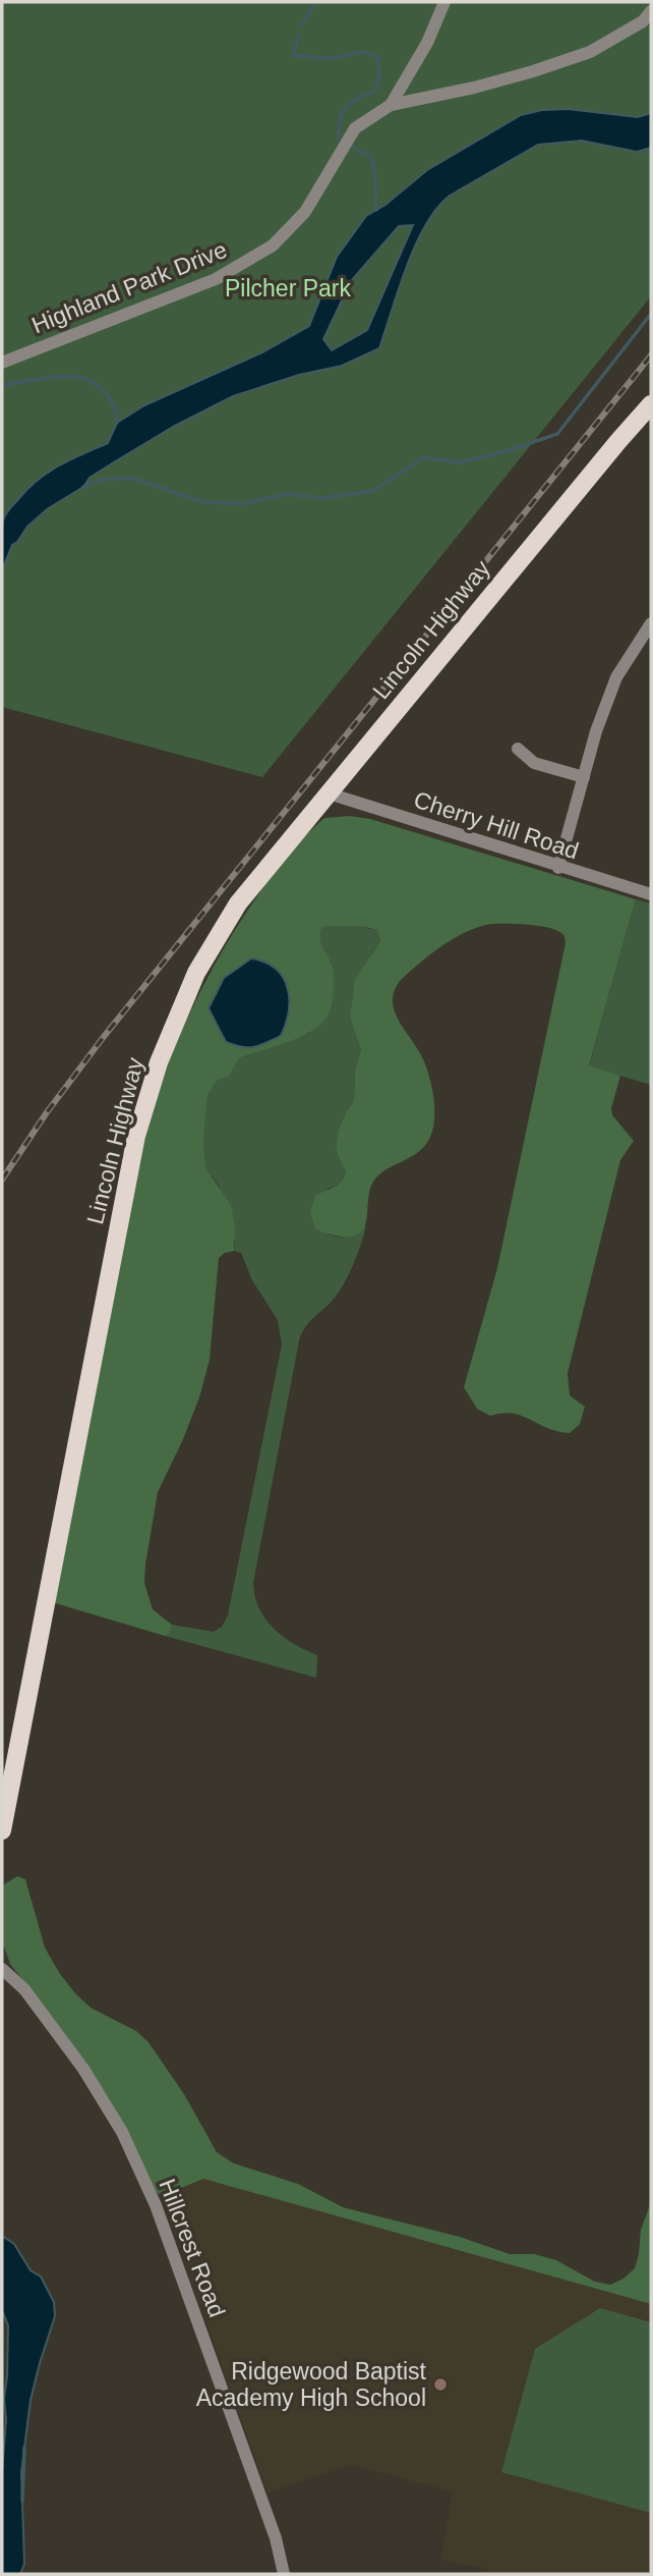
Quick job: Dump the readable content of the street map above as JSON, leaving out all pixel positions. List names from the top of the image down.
{
  "streets": {
    "main road": ["Lincoln Highway"],
    "street": ["Highland Park Drive", "Cherry Hill Road", "Hillcrest Road"]
  },
  "crossings": [
    ["Lincoln Highway", "Cherry Hill Road"]
  ],
  "parks": ["Pilcher Park"],
  "places": ["Ridgewood Baptist Academy High School"]
}
